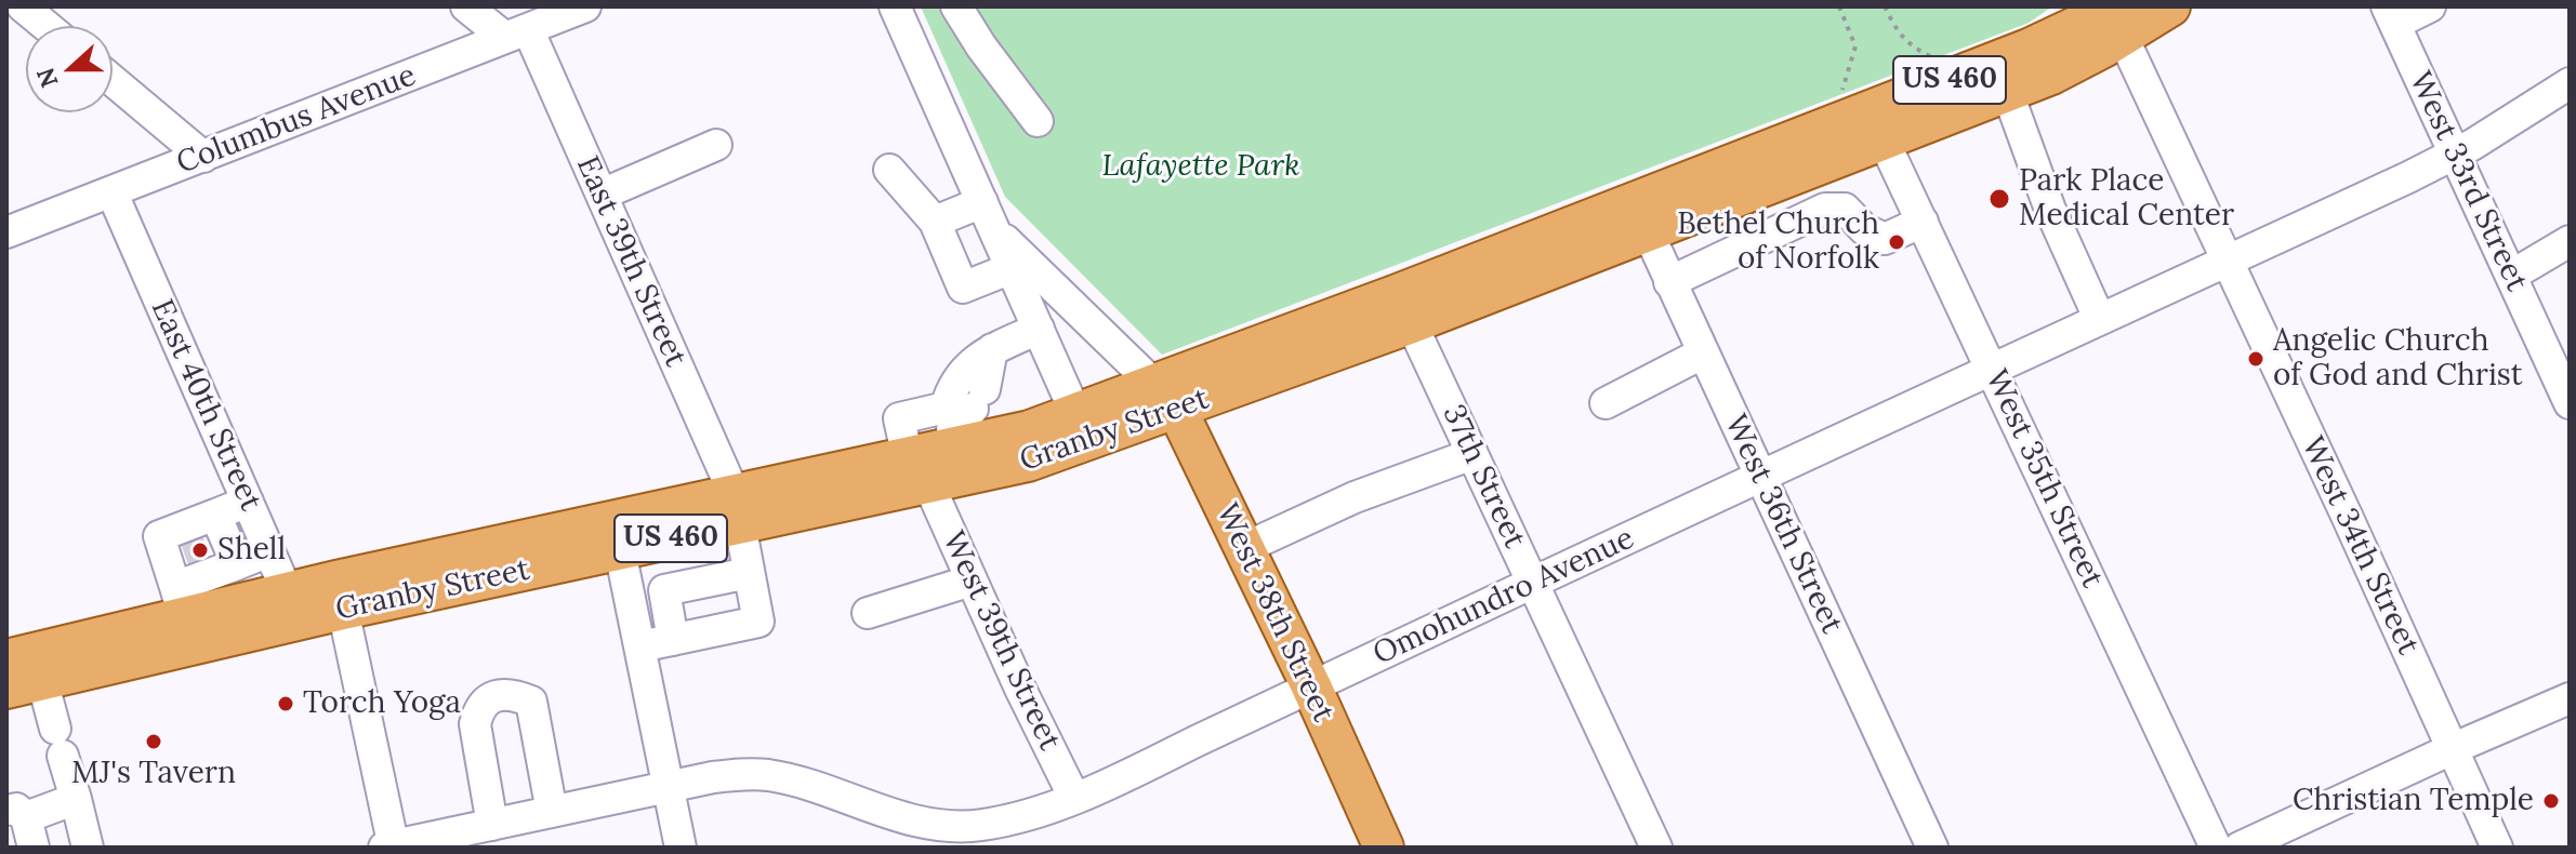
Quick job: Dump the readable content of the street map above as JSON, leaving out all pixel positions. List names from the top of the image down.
{
  "streets": {
    "main road": ["US 460", "Granby Street", "West 38th Street"],
    "street": [
      "Columbus Avenue",
      "West 33rd Street",
      "East 39th Street",
      "East 40th Street",
      "37th Street",
      "West 35th Street",
      "West 36th Street",
      "West 34th Street",
      "Omohundro Avenue",
      "West 39th Street"
    ]
  },
  "crossings": [
    ["Columbus Avenue", "East 39th Street"],
    ["Columbus Avenue", "East 40th Street"],
    ["West 33rd Street", "Omohundro Avenue"],
    ["East 39th Street", "Granby Street"],
    ["East 40th Street", "Granby Street"],
    ["Granby Street", "37th Street"],
    ["Granby Street", "West 35th Street"],
    ["Granby Street", "West 36th Street"],
    ["Granby Street", "West 34th Street"],
    ["Granby Street", "West 38th Street"],
    ["Granby Street", "West 39th Street"],
    ["37th Street", "Omohundro Avenue"],
    ["West 35th Street", "Omohundro Avenue"],
    ["West 36th Street", "Omohundro Avenue"],
    ["West 34th Street", "Omohundro Avenue"],
    ["Omohundro Avenue", "West 38th Street"],
    ["Omohundro Avenue", "West 39th Street"]
  ],
  "parks": ["Lafayette Park"],
  "places": [
    "Park Place Medical Center",
    "Bethel Church of Norfolk",
    "Angelic Church of God and Christ",
    "Shell",
    "Torch Yoga",
    "MJ's Tavern",
    "Christian Temple"
  ],
  "north": "left"
}
